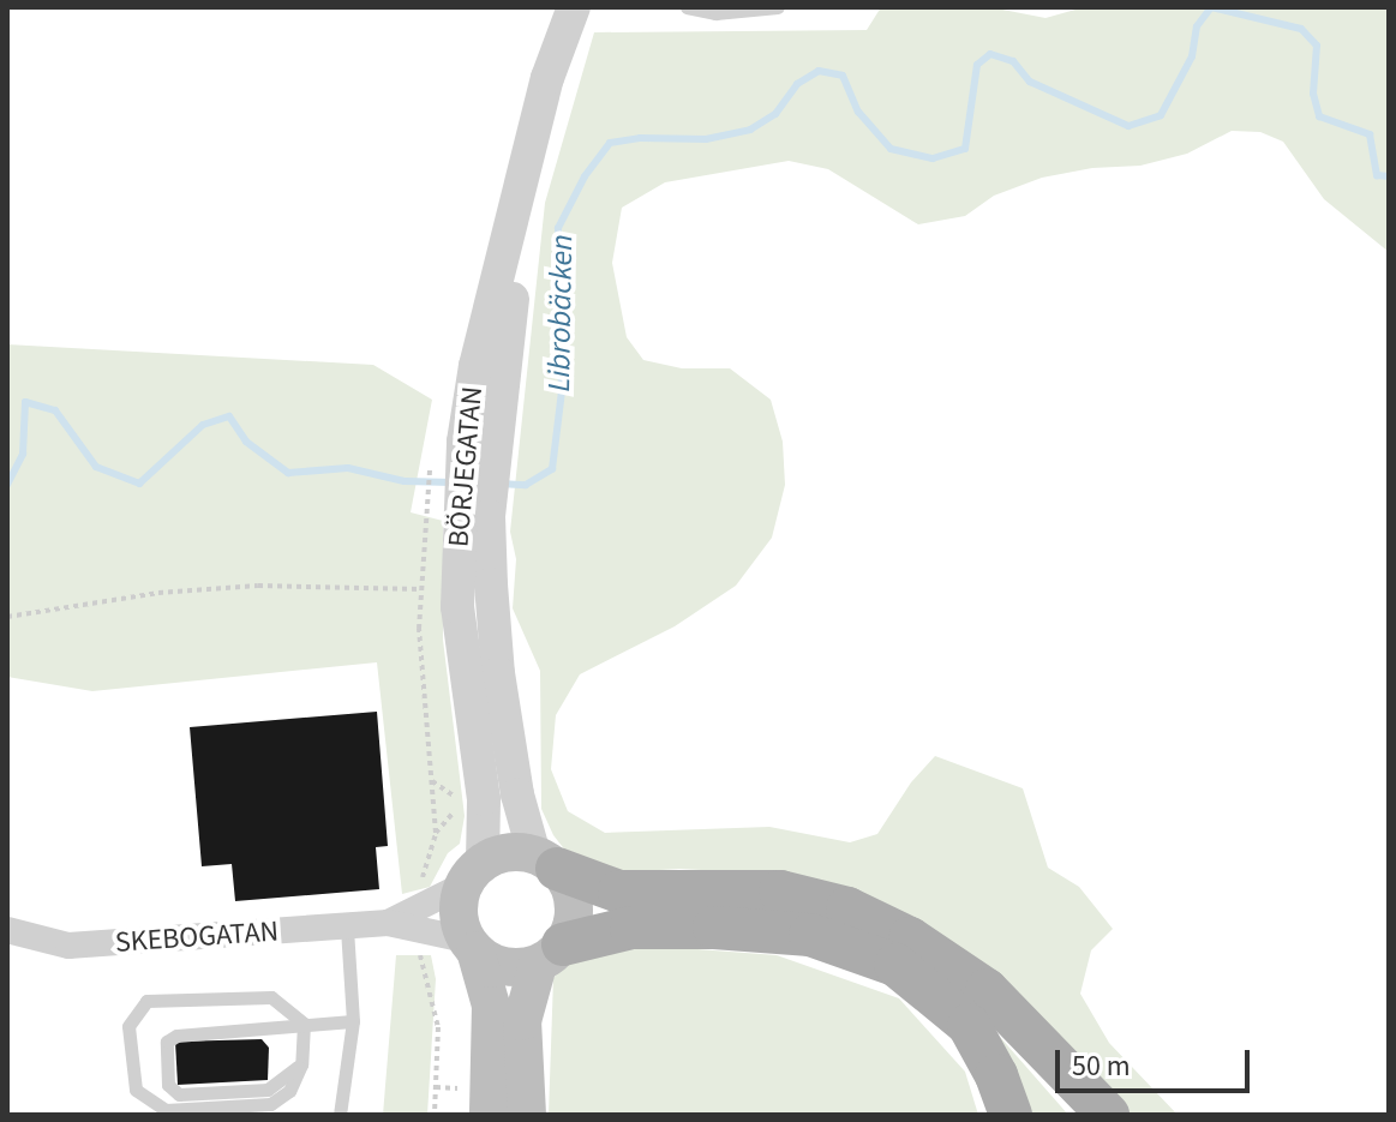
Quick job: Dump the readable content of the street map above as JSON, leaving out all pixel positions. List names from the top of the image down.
{
  "streets": {
    "street": ["BÖRJEGATAN", "SKEBOGATAN"]
  },
  "crossings": [
    ["BÖRJEGATAN", "SKEBOGATAN"]
  ],
  "water": ["Librobäcken"],
  "scale_bar": "50 m"
}
